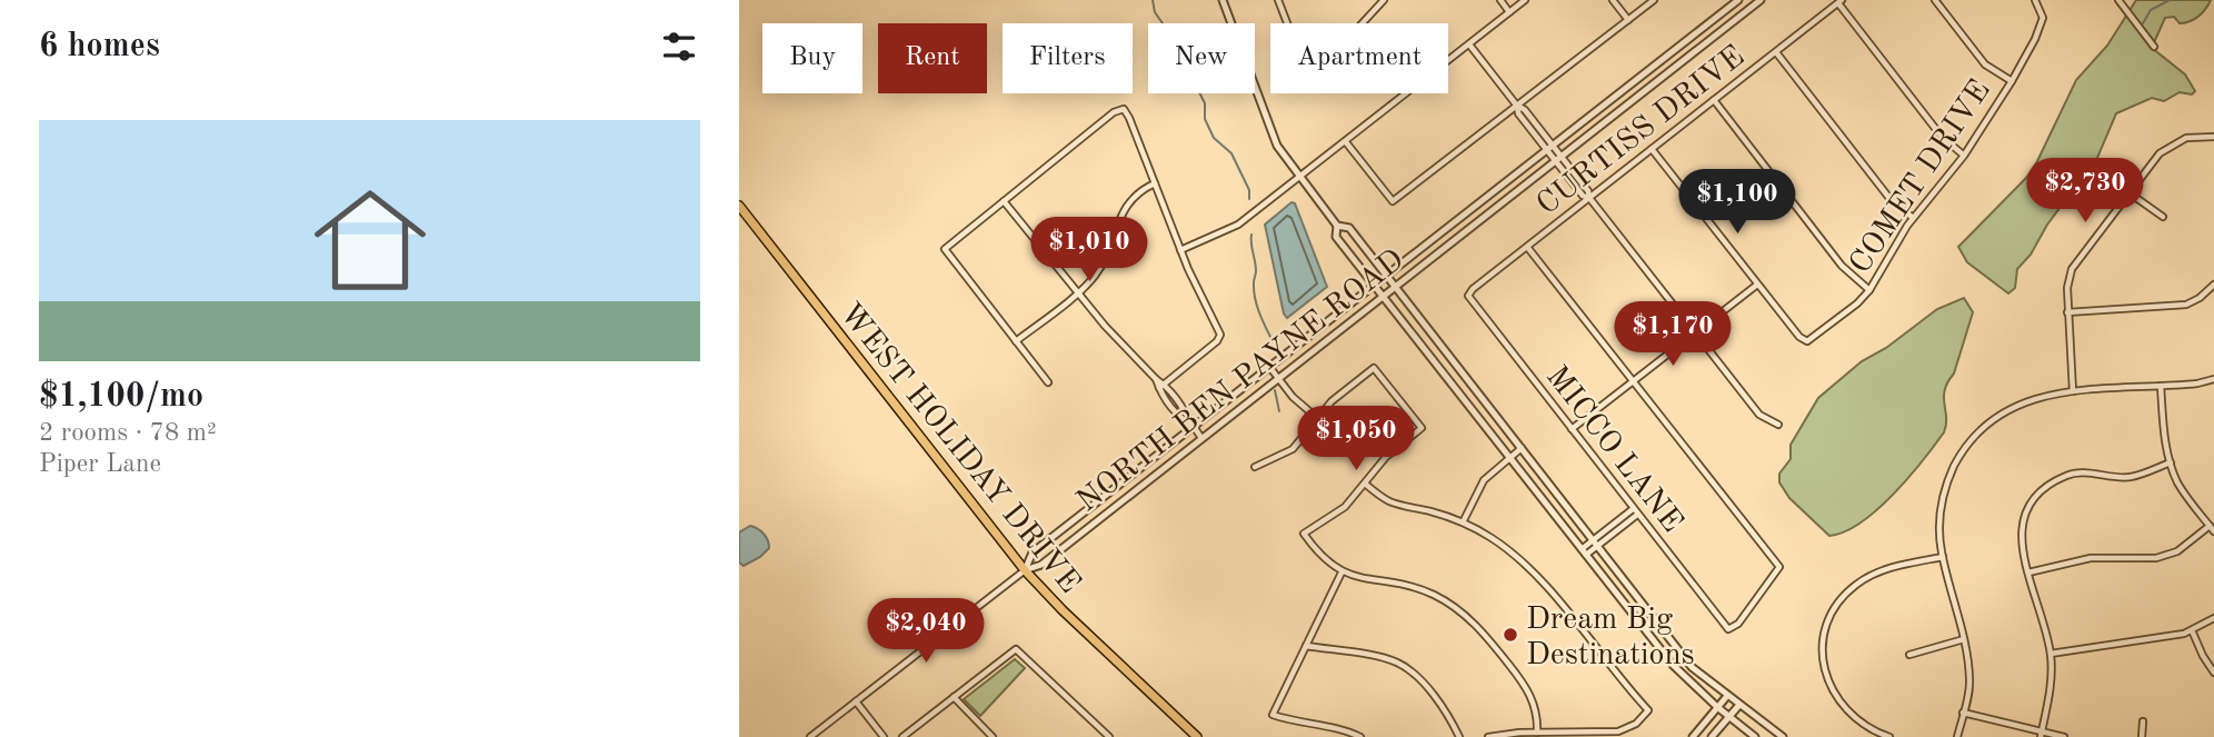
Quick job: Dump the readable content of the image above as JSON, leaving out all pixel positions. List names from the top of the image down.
{
  "streets": {
    "main road": ["WEST HOLIDAY DRIVE"],
    "street": [
      "CURTISS DRIVE",
      "COMET DRIVE",
      "NORTH BEN PAYNE ROAD",
      "MICCO LANE"
    ]
  },
  "crossings": [
    ["CURTISS DRIVE", "MICCO LANE"],
    ["NORTH BEN PAYNE ROAD", "WEST HOLIDAY DRIVE"]
  ],
  "places": ["Dream Big Destinations"],
  "page": {
    "heading": "6 homes",
    "chip": [
      "Buy",
      "Rent",
      "Filters",
      "New",
      "Apartment"
    ],
    "list": [
      {
        "name": "$1,100/mo",
        "note": "2 rooms · 78 m² · Piper Lane"
      }
    ],
    "price": [
      "$2,730",
      "$1,100",
      "$1,010",
      "$1,170",
      "$1,050",
      "$2,040"
    ]
  }
}
